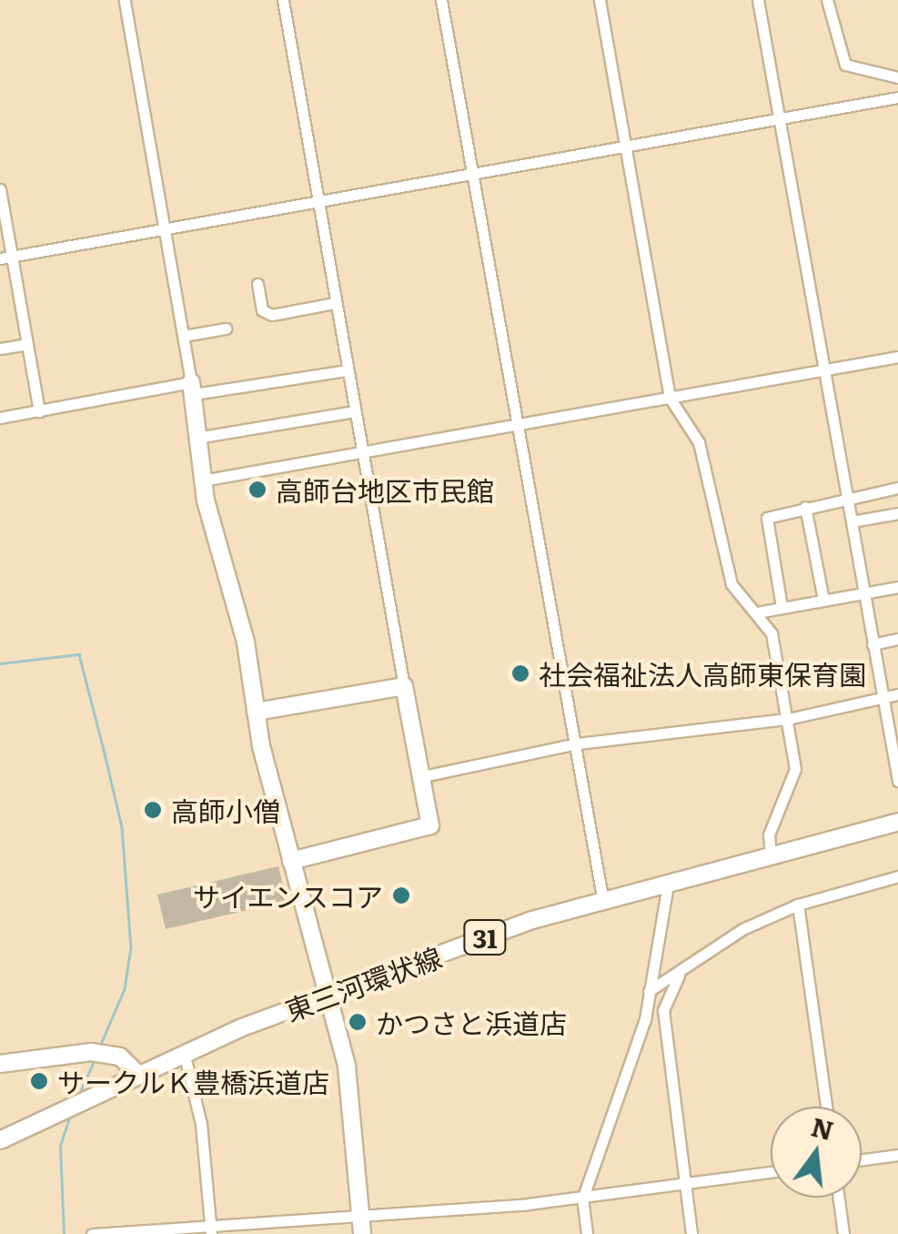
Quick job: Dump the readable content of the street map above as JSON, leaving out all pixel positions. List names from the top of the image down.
{
  "streets": {
    "street": ["31", "東三河環状線"]
  },
  "places": [
    "高師台地区市民館",
    "社会福祉法人高師東保育園",
    "高師小僧",
    "サイエンスコア",
    "かつさと浜道店",
    "サークルＫ豊橋浜道店"
  ],
  "north": "top"
}
